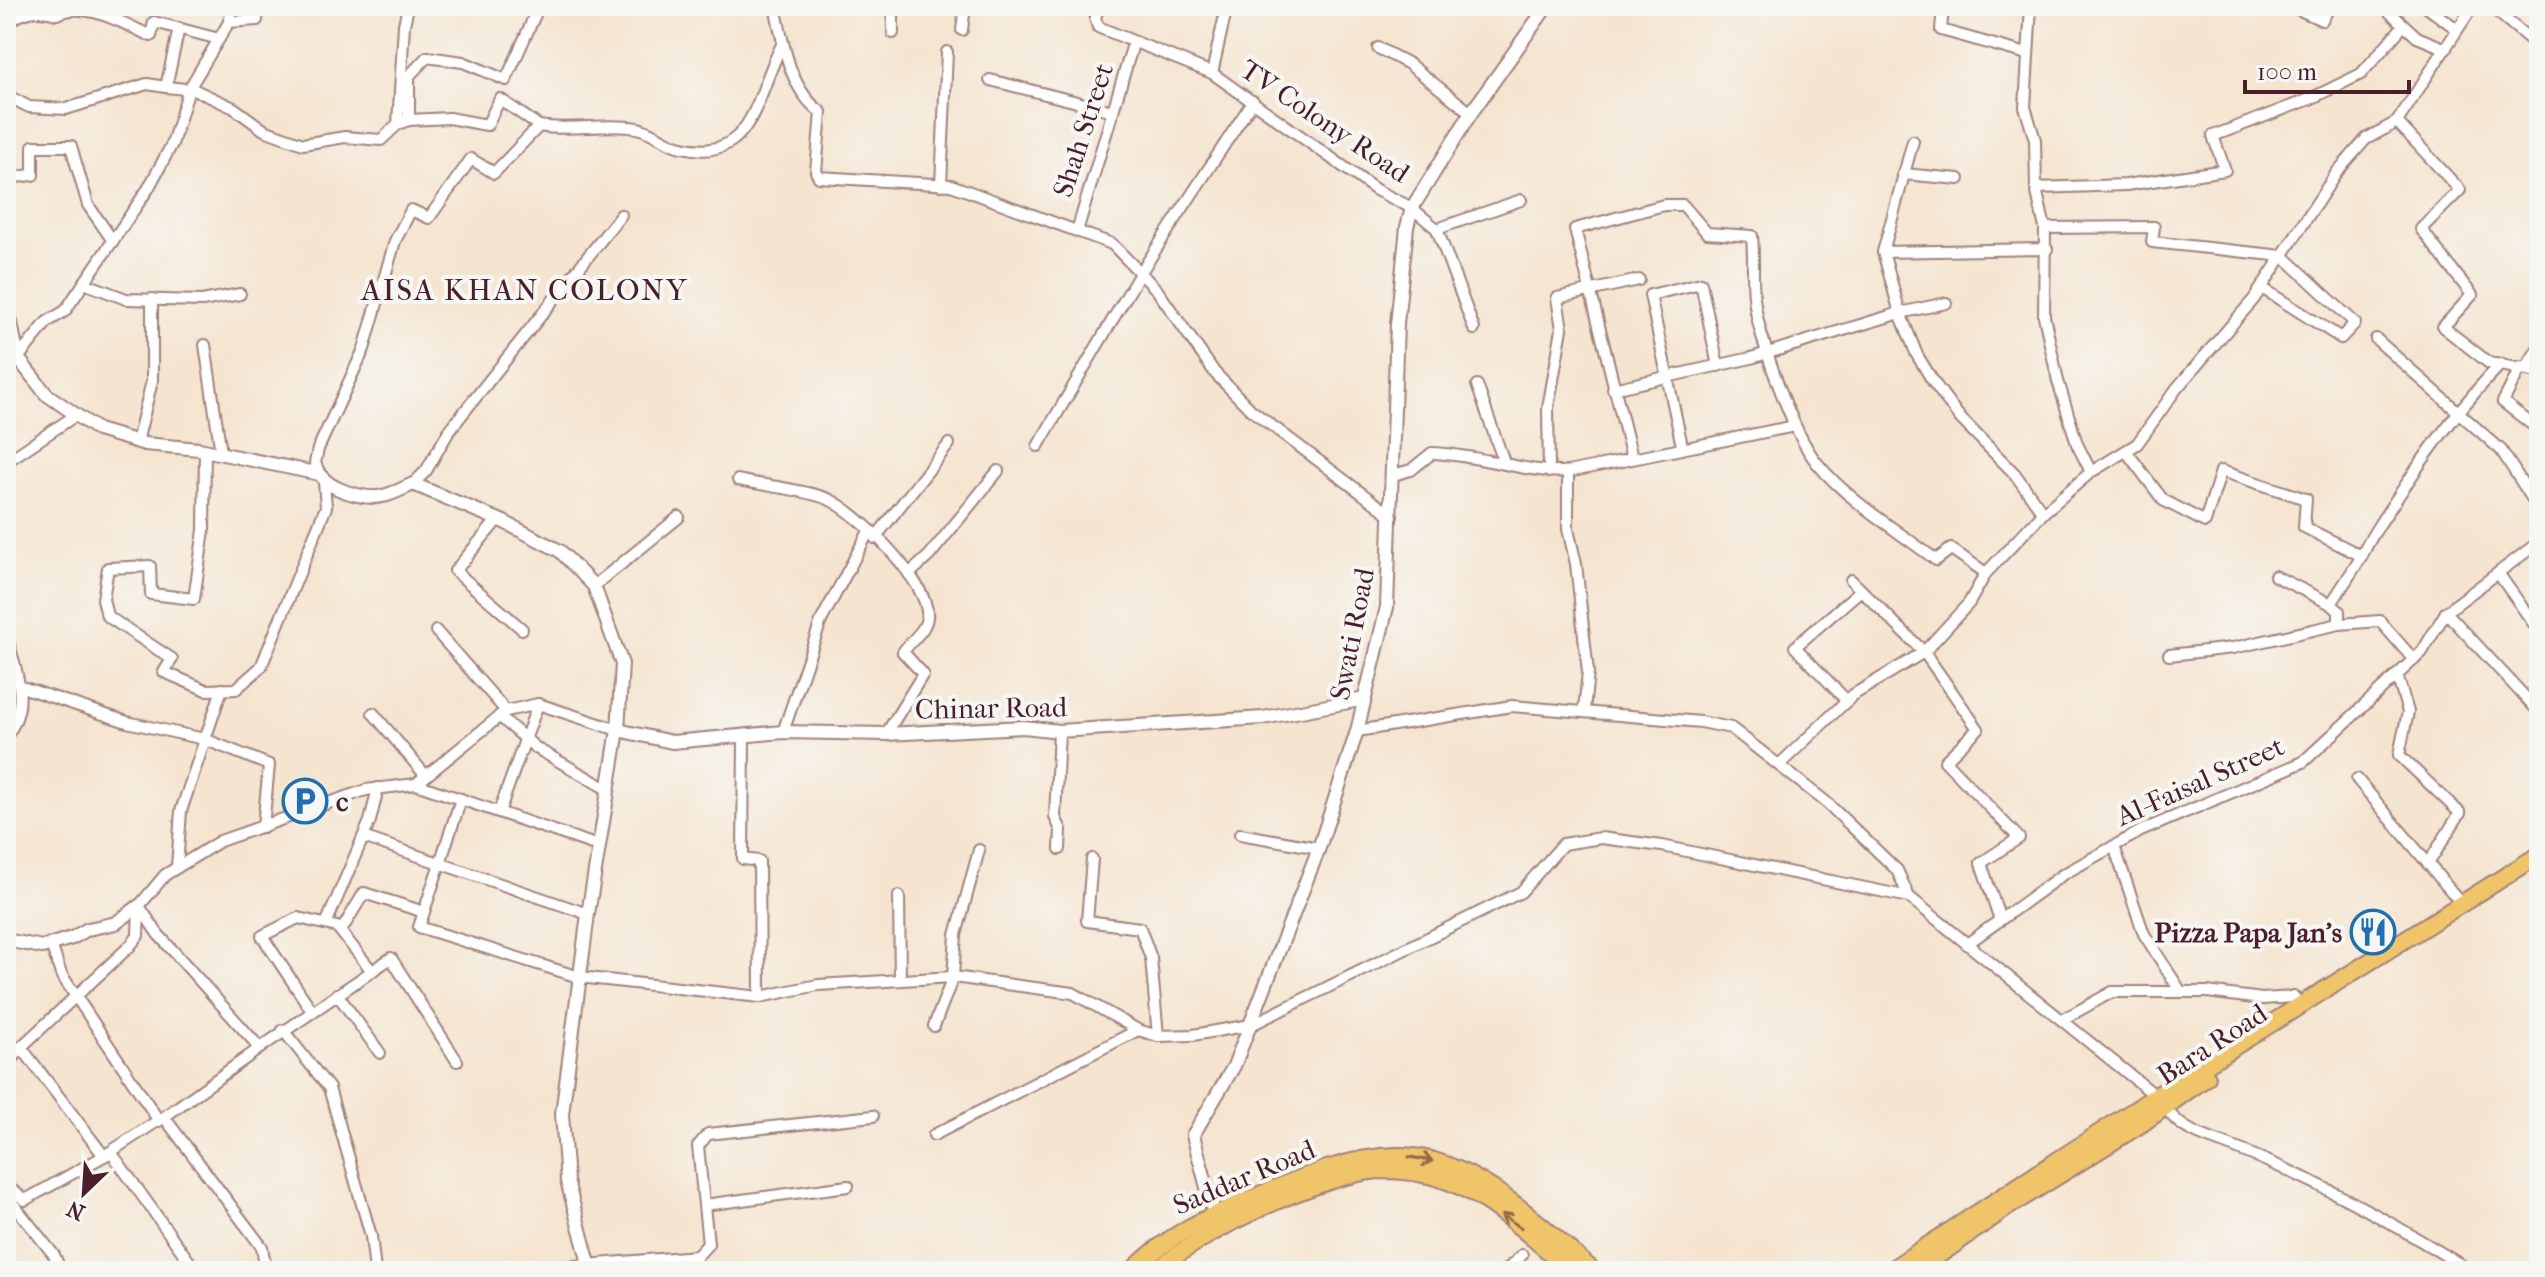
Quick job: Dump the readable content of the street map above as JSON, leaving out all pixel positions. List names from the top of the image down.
{
  "streets": {
    "main road": ["Bara Road", "Saddar Road"],
    "street": [
      "TV Colony Road",
      "Shah Street",
      "Swati Road",
      "Chinar Road",
      "Al-Faisal Street"
    ]
  },
  "crossings": [
    ["TV Colony Road", "Shah Street"],
    ["TV Colony Road", "Swati Road"],
    ["Swati Road", "Chinar Road"],
    ["Swati Road", "Saddar Road"]
  ],
  "districts": ["AISA KHAN COLONY"],
  "places": {
    "parking": ["c"],
    "restaurant": ["Pizza Papa Jan's"]
  },
  "scale_bar": "100 m",
  "north": "bottom left"
}
